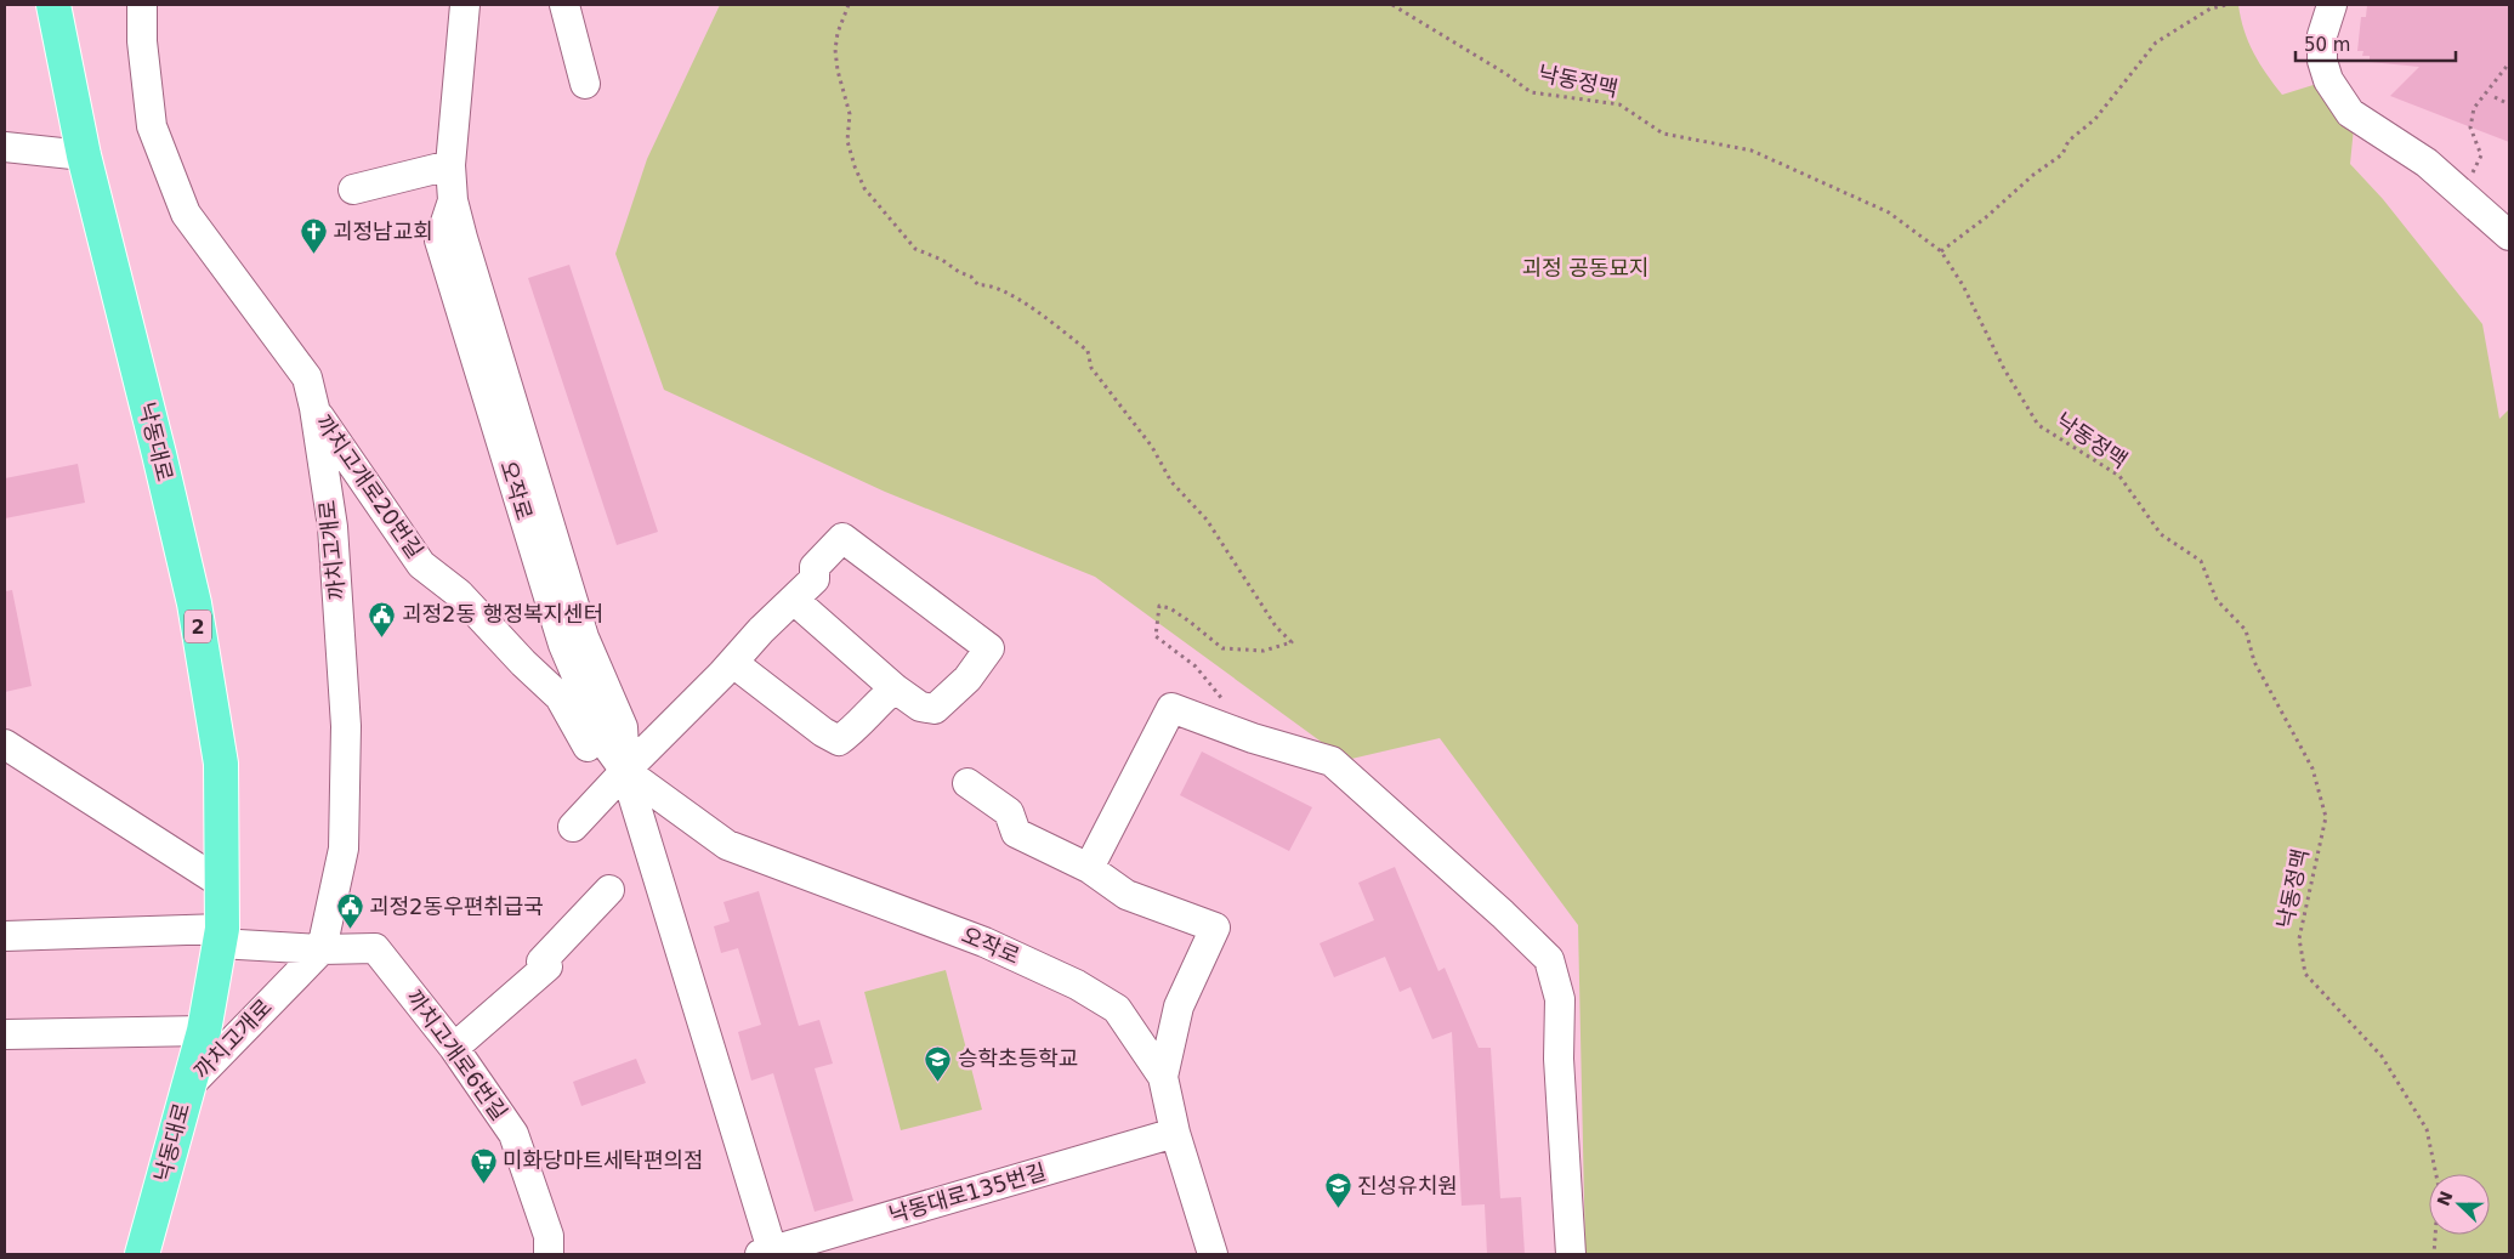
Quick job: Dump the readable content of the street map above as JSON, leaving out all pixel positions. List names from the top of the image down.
{
  "streets": {
    "main road": ["낙동대로", "2"],
    "street": [
      "까치고개로20번길",
      "오작로",
      "까치고개로",
      "까치고개로6번길",
      "낙동대로135번길"
    ],
    "path": ["낙동정맥"]
  },
  "crossings": [
    ["낙동대로", "까치고개로"],
    ["까치고개로20번길", "오작로"],
    ["까치고개로20번길", "까치고개로"],
    ["오작로", "낙동대로135번길"],
    ["까치고개로", "까치고개로6번길"]
  ],
  "parks": ["괴정 공동묘지"],
  "places": {
    "church": ["괴정남교회"],
    "public building": ["괴정2동 행정복지센터", "괴정2동우편취급국"],
    "school or university": ["승학초등학교", "진성유치원"],
    "supermarket": ["미화당마트세탁편의점"]
  },
  "scale_bar": "50 m",
  "north": "left"
}
